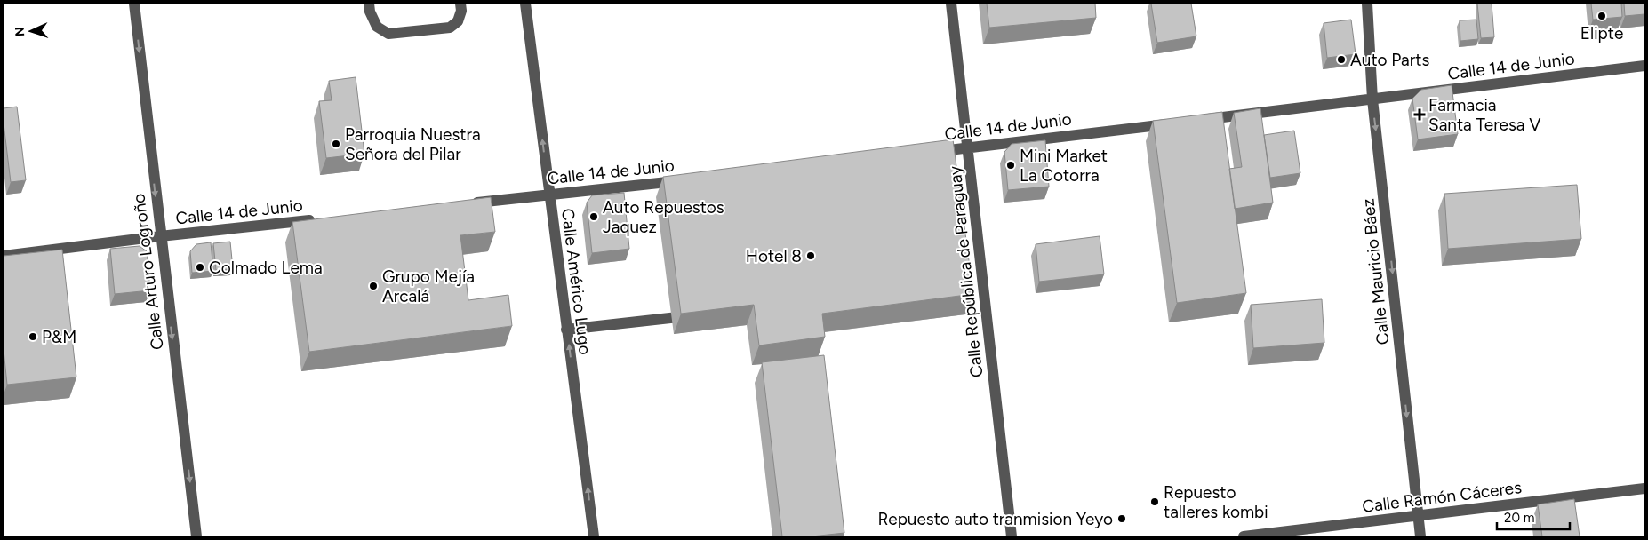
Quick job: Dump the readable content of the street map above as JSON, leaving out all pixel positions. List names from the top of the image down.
{
  "streets": {
    "street": [
      "Calle 14 de Junio",
      "Calle Arturo Logroño",
      "Calle República de Paraguay",
      "Calle Mauricio Báez",
      "Calle Américo Lugo",
      "Calle Ramón Cáceres"
    ]
  },
  "crossings": [
    ["Calle 14 de Junio", "Calle Arturo Logroño"],
    ["Calle 14 de Junio", "Calle República de Paraguay"],
    ["Calle 14 de Junio", "Calle Mauricio Báez"],
    ["Calle 14 de Junio", "Calle Américo Lugo"],
    ["Calle Mauricio Báez", "Calle Ramón Cáceres"]
  ],
  "one_way": ["Calle Arturo Logroño", "Calle Mauricio Báez", "Calle Américo Lugo"],
  "places": {
    "other": [
      "Elipte",
      "Auto Parts",
      "Parroquia Nuestra Señora del Pilar",
      "Mini Market La Cotorra",
      "Auto Repuestos Jaquez",
      "Hotel 8",
      "Colmado Lema",
      "Grupo Mejía Arcalá",
      "P&M",
      "Repuesto talleres kombi",
      "Repuesto auto tranmision Yeyo"
    ],
    "health": ["Farmacia Santa Teresa V"]
  },
  "scale_bar": "20 m",
  "north": "left"
}
